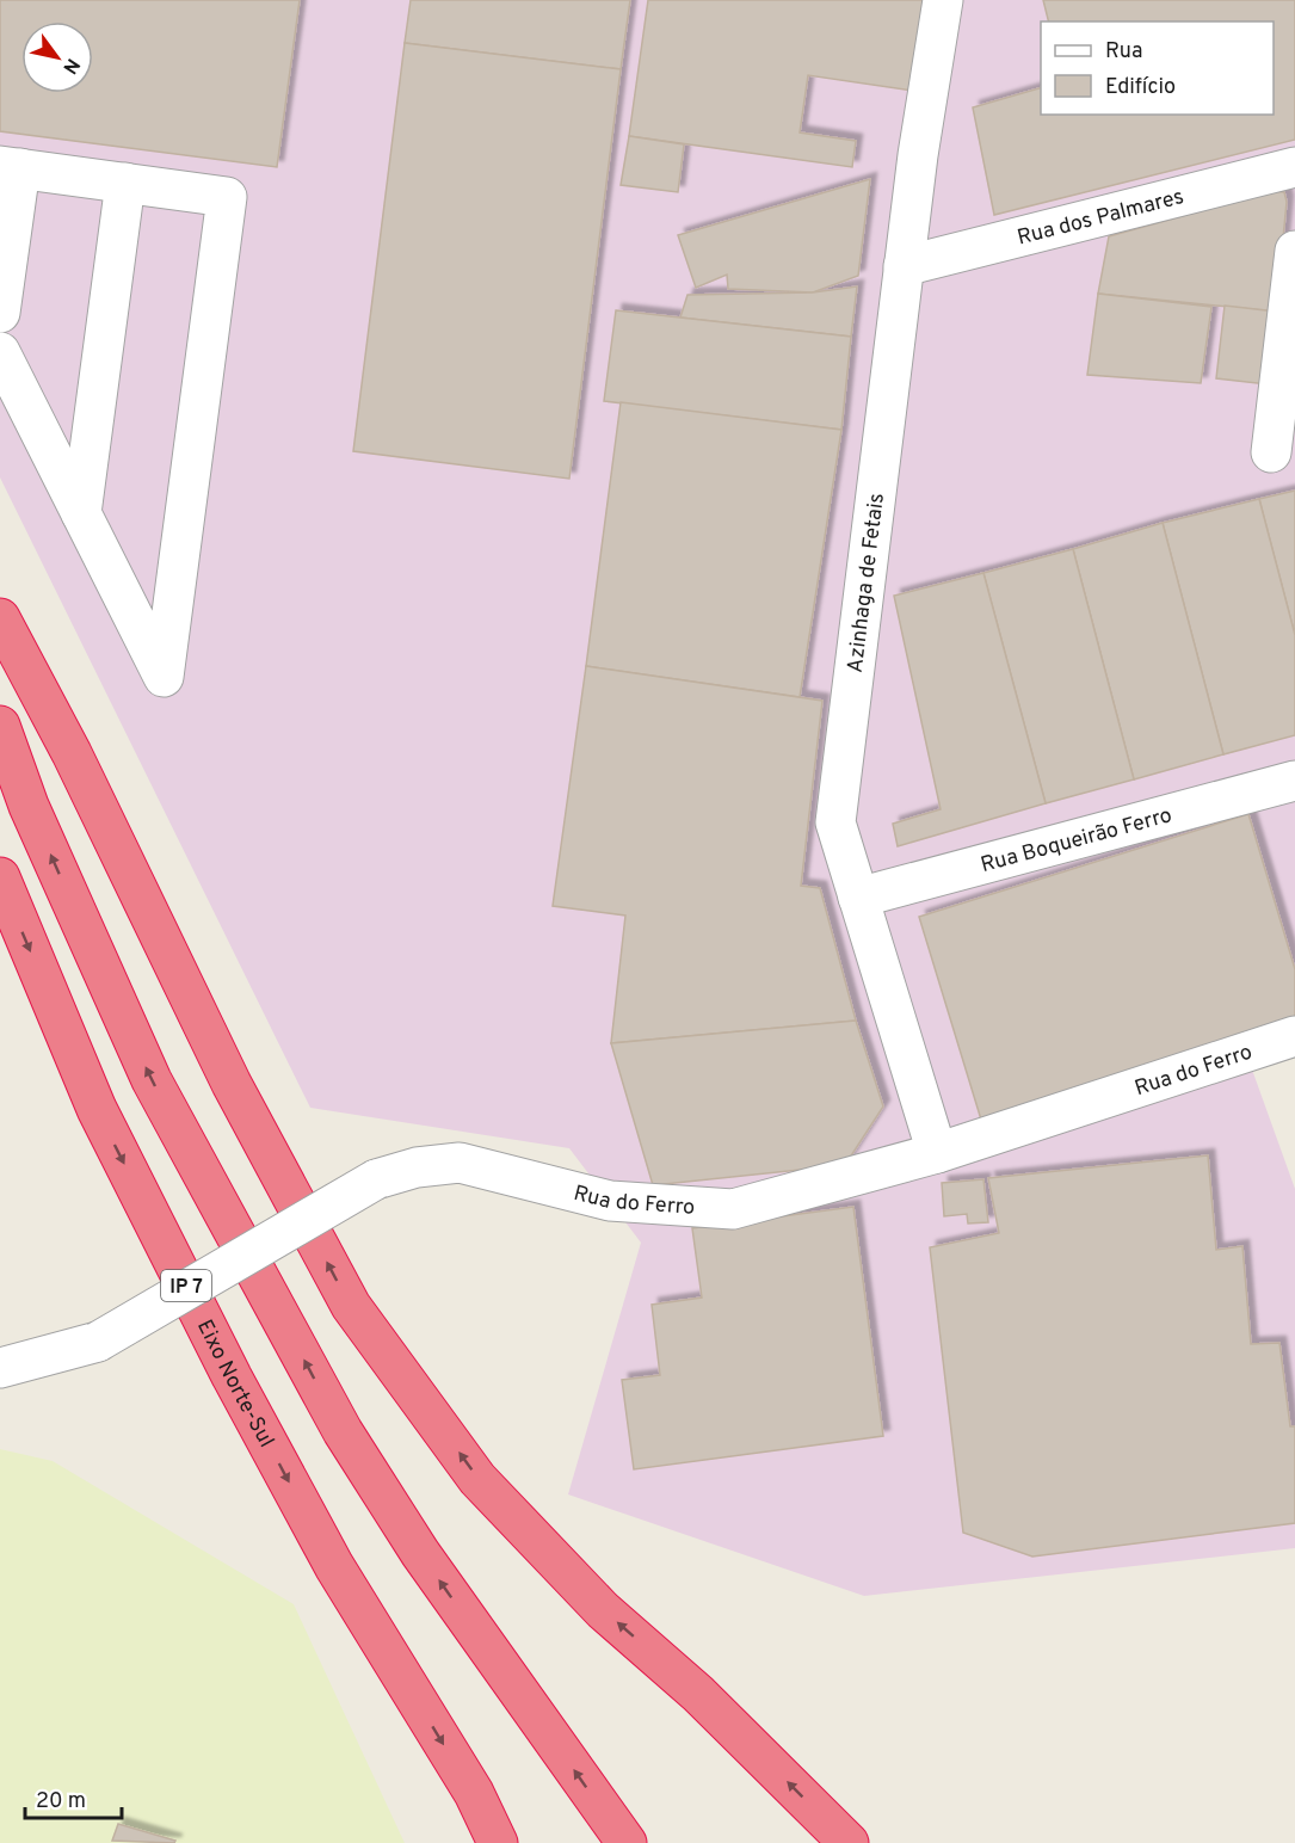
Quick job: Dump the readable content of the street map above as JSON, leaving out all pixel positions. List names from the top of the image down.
{
  "streets": {
    "highway": ["IP 7", "Eixo Norte-Sul"],
    "street": [
      "Rua dos Palmares",
      "Azinhaga de Fetais",
      "Rua Boqueirão Ferro",
      "Rua do Ferro"
    ]
  },
  "crossings": [
    ["Rua dos Palmares", "Azinhaga de Fetais"],
    ["Azinhaga de Fetais", "Rua Boqueirão Ferro"],
    ["Azinhaga de Fetais", "Rua do Ferro"]
  ],
  "legend": ["Rua", "Edifício"],
  "scale_bar": "20 m",
  "north": "bottom right"
}
